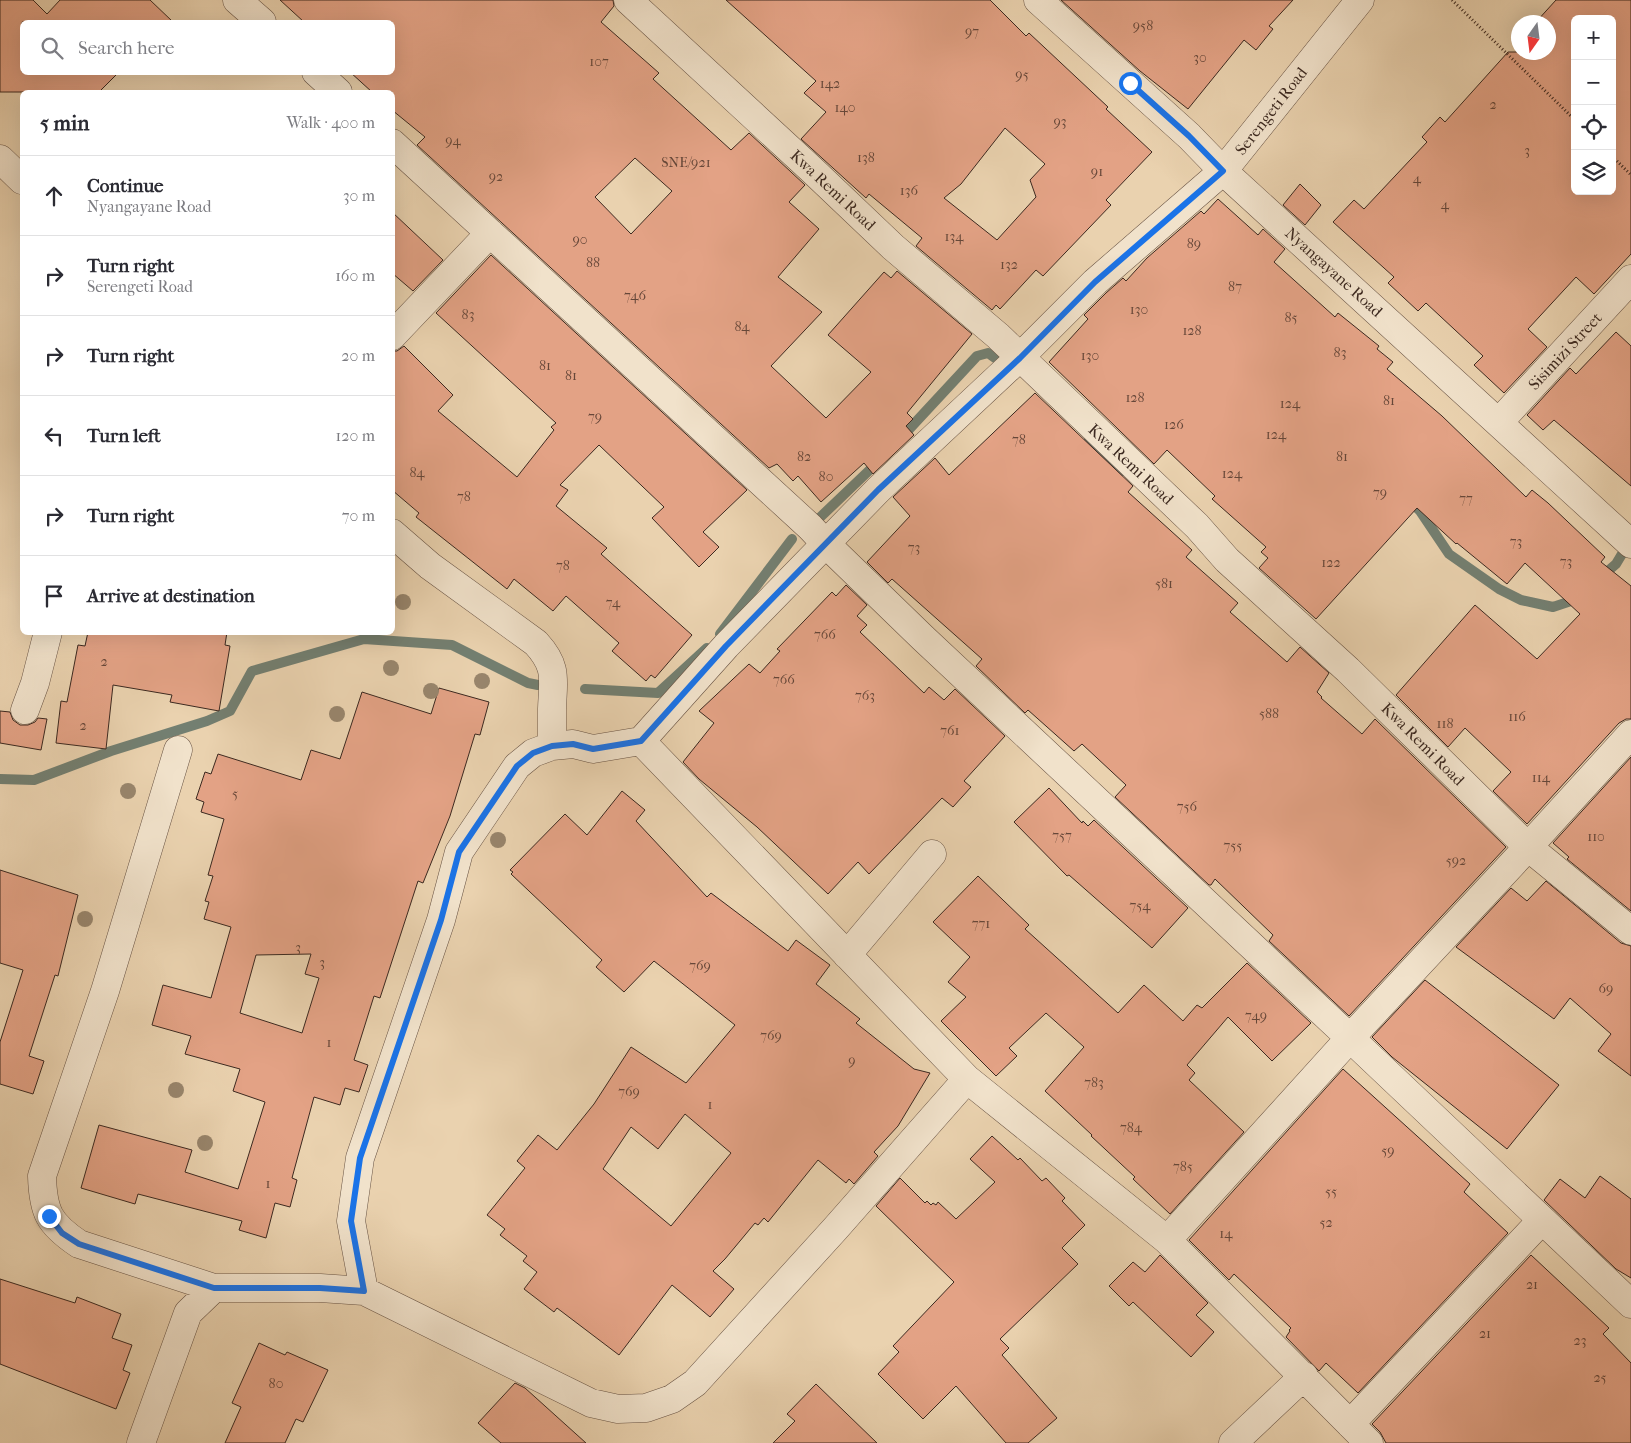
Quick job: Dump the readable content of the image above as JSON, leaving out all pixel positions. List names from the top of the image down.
{
  "streets": {
    "street": [
      "Serengeti Road",
      "Kwa Remi Road",
      "Nyangayane Road",
      "Sisimizi Street"
    ]
  },
  "crossings": [
    ["Serengeti Road", "Kwa Remi Road"],
    ["Serengeti Road", "Nyangayane Road"],
    ["Nyangayane Road", "Sisimizi Street"]
  ],
  "house_numbers": [
    "958",
    "97",
    "30",
    "107",
    "95",
    "142",
    "2",
    "140",
    "93",
    "94",
    "3",
    "138",
    "SNE/921",
    "91",
    "92",
    "4",
    "136",
    "4",
    "134",
    "90",
    "89",
    "88",
    "132",
    "87",
    "746",
    "130",
    "83",
    "85",
    "84",
    "128",
    "83",
    "130",
    "81",
    "81",
    "128",
    "81",
    "124",
    "79",
    "126",
    "124",
    "78",
    "82",
    "81",
    "84",
    "124",
    "80",
    "79",
    "78",
    "77",
    "73",
    "73",
    "73",
    "122",
    "78",
    "581",
    "74",
    "766",
    "2",
    "766",
    "763",
    "588",
    "116",
    "118",
    "2",
    "761",
    "114",
    "5",
    "756",
    "757",
    "110",
    "755",
    "592",
    "754",
    "771",
    "3",
    "3",
    "769",
    "69",
    "749",
    "769",
    "1",
    "9",
    "783",
    "769",
    "1",
    "784",
    "59",
    "785",
    "1",
    "55",
    "52",
    "14",
    "21",
    "21",
    "23",
    "25",
    "80"
  ],
  "north": "bottom",
  "page": {
    "map_buttons": ["+", "−"],
    "search": "Search here",
    "heading": ["5 min", "Walk · 400 m"],
    "list": [
      ["Continue", "Nyangayane Road", "30 m"],
      ["Turn right", "Serengeti Road", "160 m"],
      ["Turn right", "20 m"],
      ["Turn left", "120 m"],
      ["Turn right", "70 m"],
      "Arrive at destination"
    ]
  }
}
